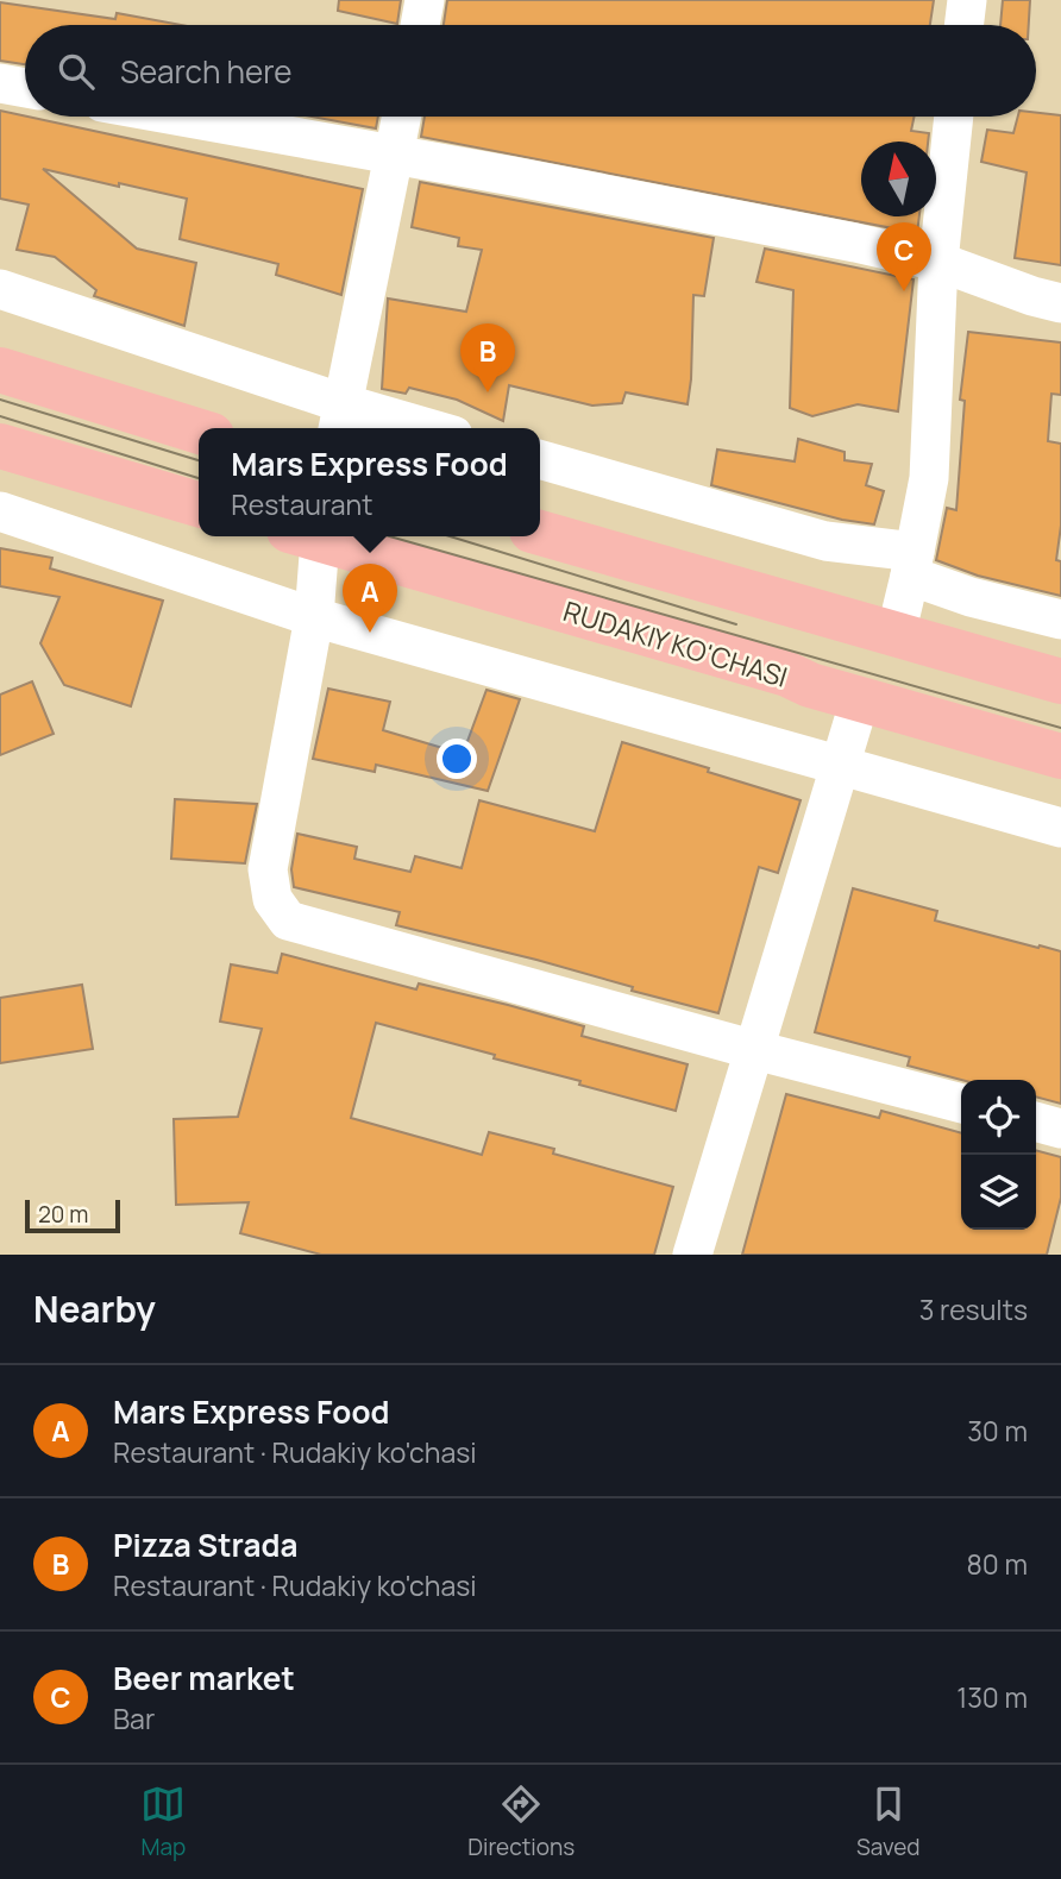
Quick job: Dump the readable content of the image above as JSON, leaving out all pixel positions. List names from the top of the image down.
{
  "streets": {
    "main road": ["RUDAKIY KO'CHASI"]
  },
  "scale_bar": "20 m",
  "north": "top",
  "page": {
    "search": "Search here",
    "pins": ["C", "B", "A"],
    "popup": ["Mars Express Food", "Restaurant"],
    "scale": "20 m",
    "heading": ["Nearby", "3 results"],
    "list": [
      {
        "mark": "A",
        "name": "Mars Express Food",
        "note": "Restaurant · Rudakiy ko'chasi",
        "value": "30 m"
      },
      {
        "mark": "B",
        "name": "Pizza Strada",
        "note": "Restaurant · Rudakiy ko'chasi",
        "value": "80 m"
      },
      {
        "mark": "C",
        "name": "Beer market",
        "note": "Bar",
        "value": "130 m"
      }
    ],
    "nav": ["Map", "Directions", "Saved"]
  }
}
